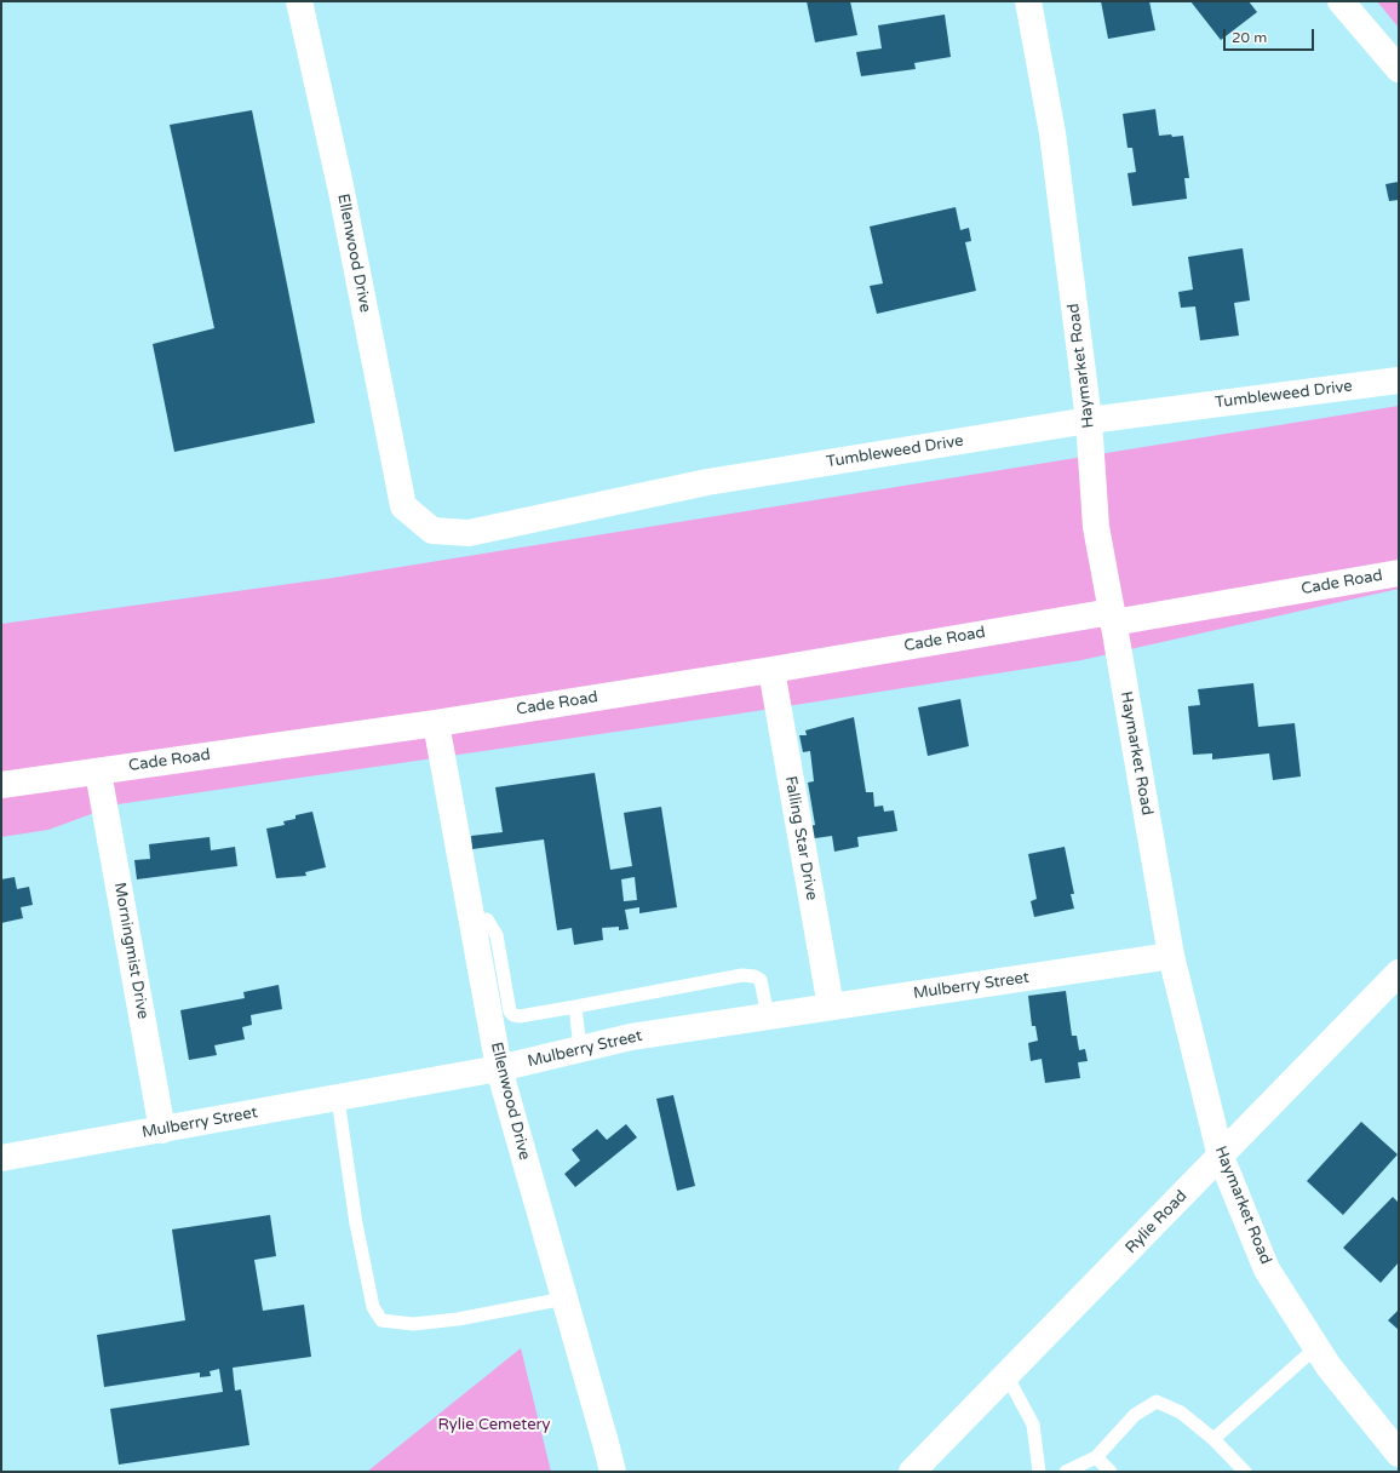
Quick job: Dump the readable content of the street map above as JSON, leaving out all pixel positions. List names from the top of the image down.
{
  "streets": {
    "street": [
      "Ellenwood Drive",
      "Haymarket Road",
      "Tumbleweed Drive",
      "Cade Road",
      "Falling Star Drive",
      "Morningmist Drive",
      "Mulberry Street",
      "Rylie Road"
    ]
  },
  "crossings": [
    ["Ellenwood Drive", "Tumbleweed Drive"],
    ["Ellenwood Drive", "Cade Road"],
    ["Ellenwood Drive", "Mulberry Street"],
    ["Haymarket Road", "Tumbleweed Drive"],
    ["Haymarket Road", "Cade Road"],
    ["Haymarket Road", "Mulberry Street"],
    ["Haymarket Road", "Rylie Road"],
    ["Cade Road", "Falling Star Drive"],
    ["Cade Road", "Morningmist Drive"],
    ["Falling Star Drive", "Mulberry Street"],
    ["Morningmist Drive", "Mulberry Street"]
  ],
  "parks": ["Rylie Cemetery"],
  "scale_bar": "20 m"
}
